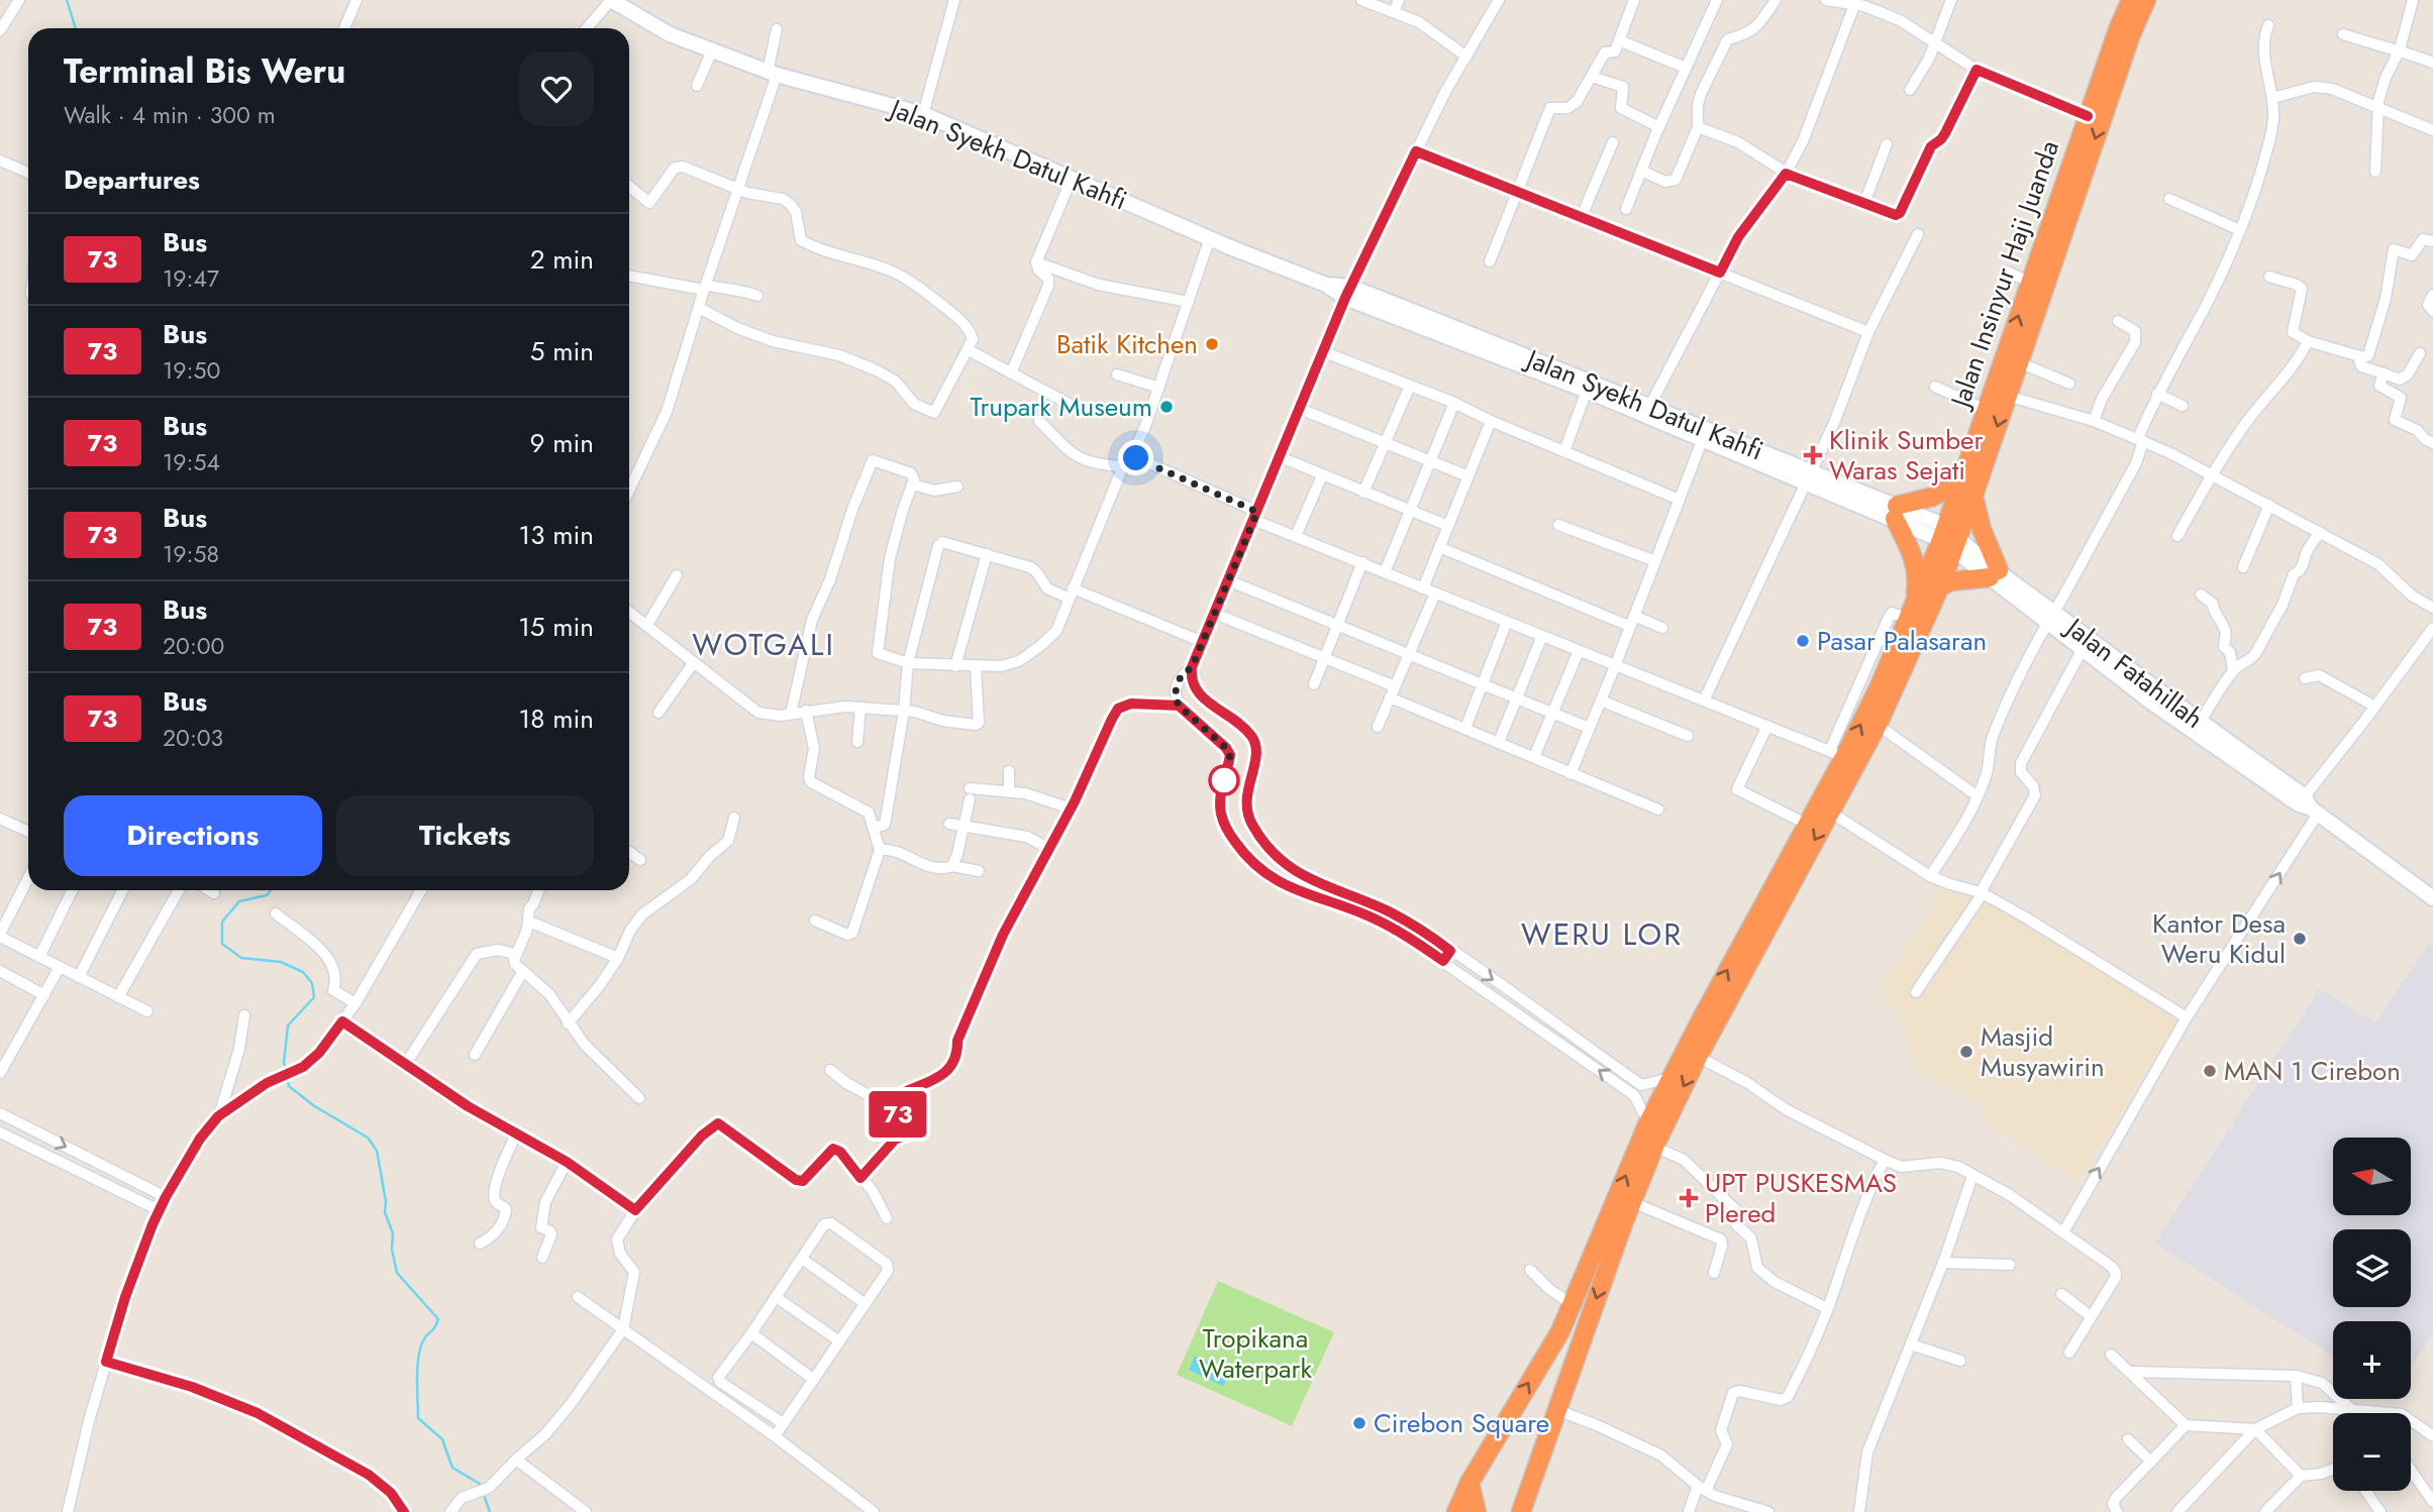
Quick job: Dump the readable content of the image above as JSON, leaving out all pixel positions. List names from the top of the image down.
{
  "streets": {
    "highway": ["Jalan Insinyur Haji Juanda"],
    "street": ["Jalan Syekh Datul Kahfi", "Jalan Fatahillah"]
  },
  "crossings": [
    ["Jalan Syekh Datul Kahfi", "Jalan Insinyur Haji Juanda"],
    ["Jalan Syekh Datul Kahfi", "Jalan Fatahillah"],
    ["Jalan Insinyur Haji Juanda", "Jalan Fatahillah"]
  ],
  "districts": ["WOTGALI", "WERU LOR"],
  "parks": ["Tropikana Waterpark"],
  "places": {
    "other": [
      "Batik Kitchen",
      "Trupark Museum",
      "Pasar Palasaran",
      "Kantor Desa Weru Kidul",
      "Masjid Musyawirin",
      "MAN 1 Cirebon",
      "Cirebon Square"
    ],
    "health": ["Klinik Sumber Waras Sejati", "UPT PUSKESMAS Plered"]
  },
  "lines": ["bus line 73"],
  "north": "left",
  "page": {
    "on_map": "73",
    "heading": [
      ["Terminal Bis Weru", "Walk · 4 min · 300 m"],
      "Departures"
    ],
    "list": [
      {
        "mark": "73",
        "name": "Bus",
        "note": "19:47",
        "value": "2 min"
      },
      {
        "mark": "73",
        "name": "Bus",
        "note": "19:50",
        "value": "5 min"
      },
      {
        "mark": "73",
        "name": "Bus",
        "note": "19:54",
        "value": "9 min"
      },
      {
        "mark": "73",
        "name": "Bus",
        "note": "19:58",
        "value": "13 min"
      },
      {
        "mark": "73",
        "name": "Bus",
        "note": "20:00",
        "value": "15 min"
      },
      {
        "mark": "73",
        "name": "Bus",
        "note": "20:03",
        "value": "18 min"
      }
    ],
    "buttons": ["Directions", "Tickets"],
    "map_buttons": ["+", "−"]
  }
}
